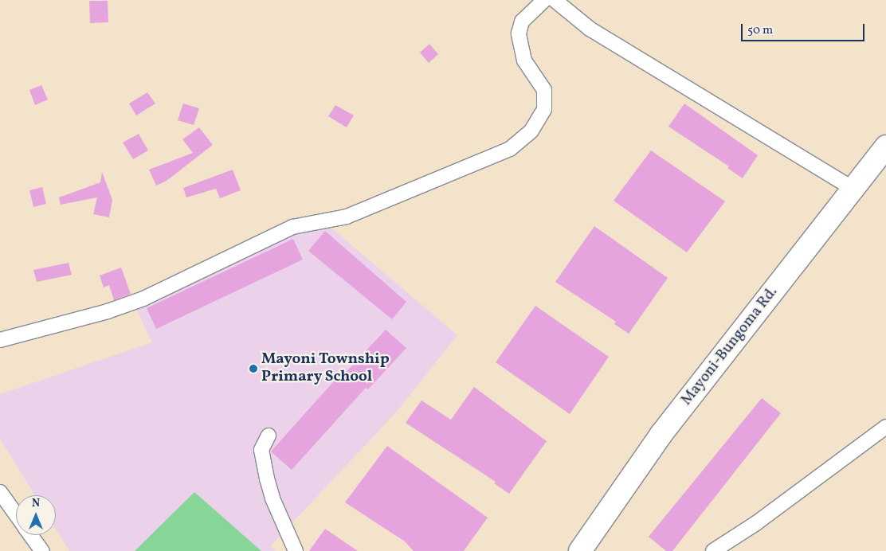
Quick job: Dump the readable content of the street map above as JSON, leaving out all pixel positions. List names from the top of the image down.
{
  "streets": {
    "main road": ["Mayoni-Bungoma Rd."]
  },
  "places": ["Mayoni Township Primary School"],
  "scale_bar": "50 m",
  "north": "top"
}
